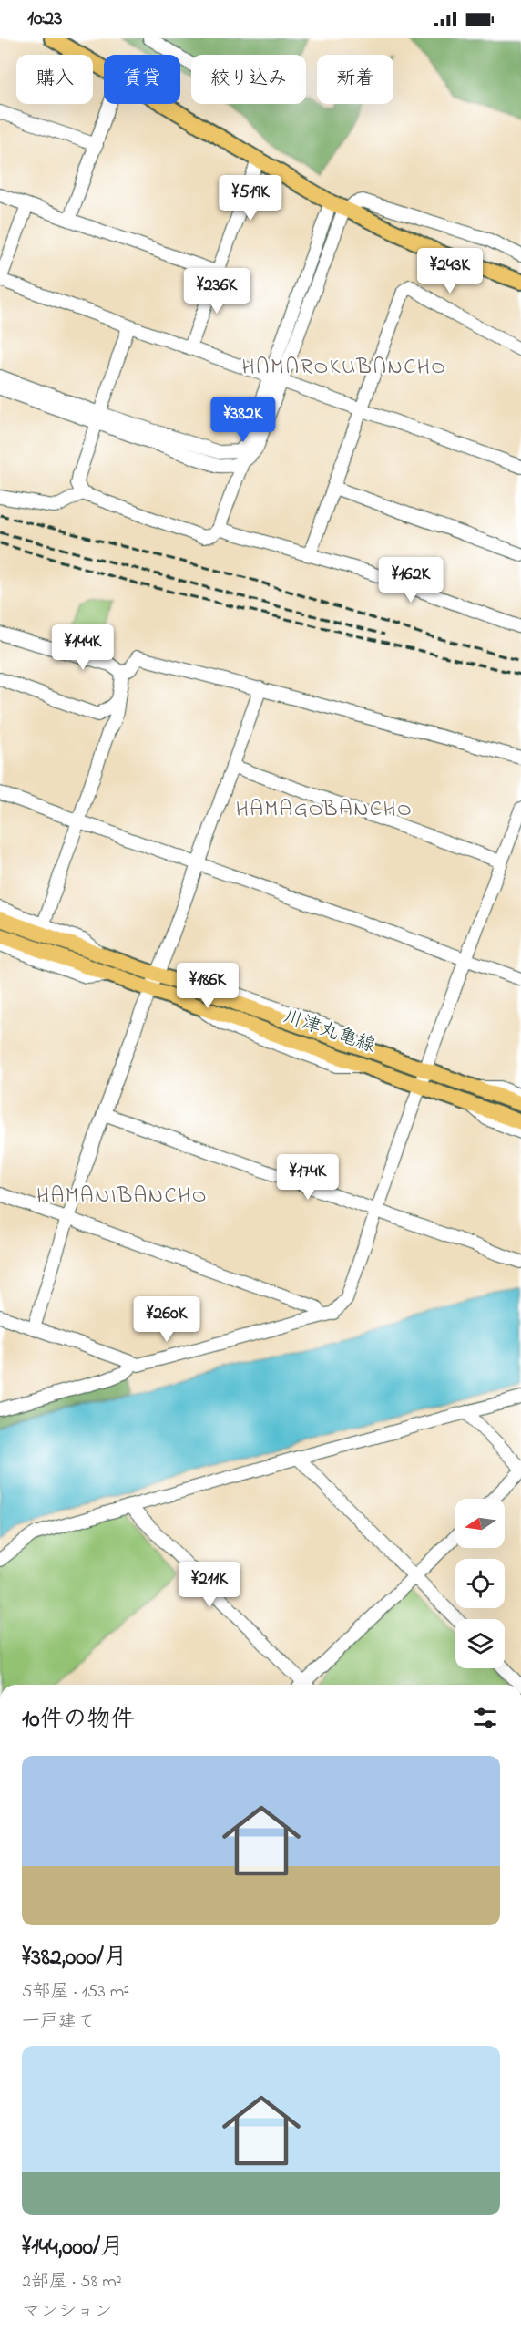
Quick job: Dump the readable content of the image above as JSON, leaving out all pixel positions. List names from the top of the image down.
{
  "streets": {
    "main road": ["川津丸亀線"]
  },
  "districts": ["HAMAROKUBANCHO", "HAMAGOBANCHO", "HAMANIBANCHO"],
  "north": "left",
  "page": {
    "status": "10:23",
    "chip": [
      "購入",
      "賃貸",
      "絞り込み",
      "新着"
    ],
    "price": [
      "¥519K",
      "¥243K",
      "¥236K",
      "¥382K",
      "¥162K",
      "¥144K",
      "¥186K",
      "¥174K",
      "¥260K",
      "¥211K"
    ],
    "heading": "10件の物件",
    "list": [
      {
        "name": "¥382,000/月",
        "note": "5部屋 · 153 m² · 一戸建て"
      },
      {
        "name": "¥144,000/月",
        "note": "2部屋 · 58 m² · マンション"
      }
    ]
  }
}
